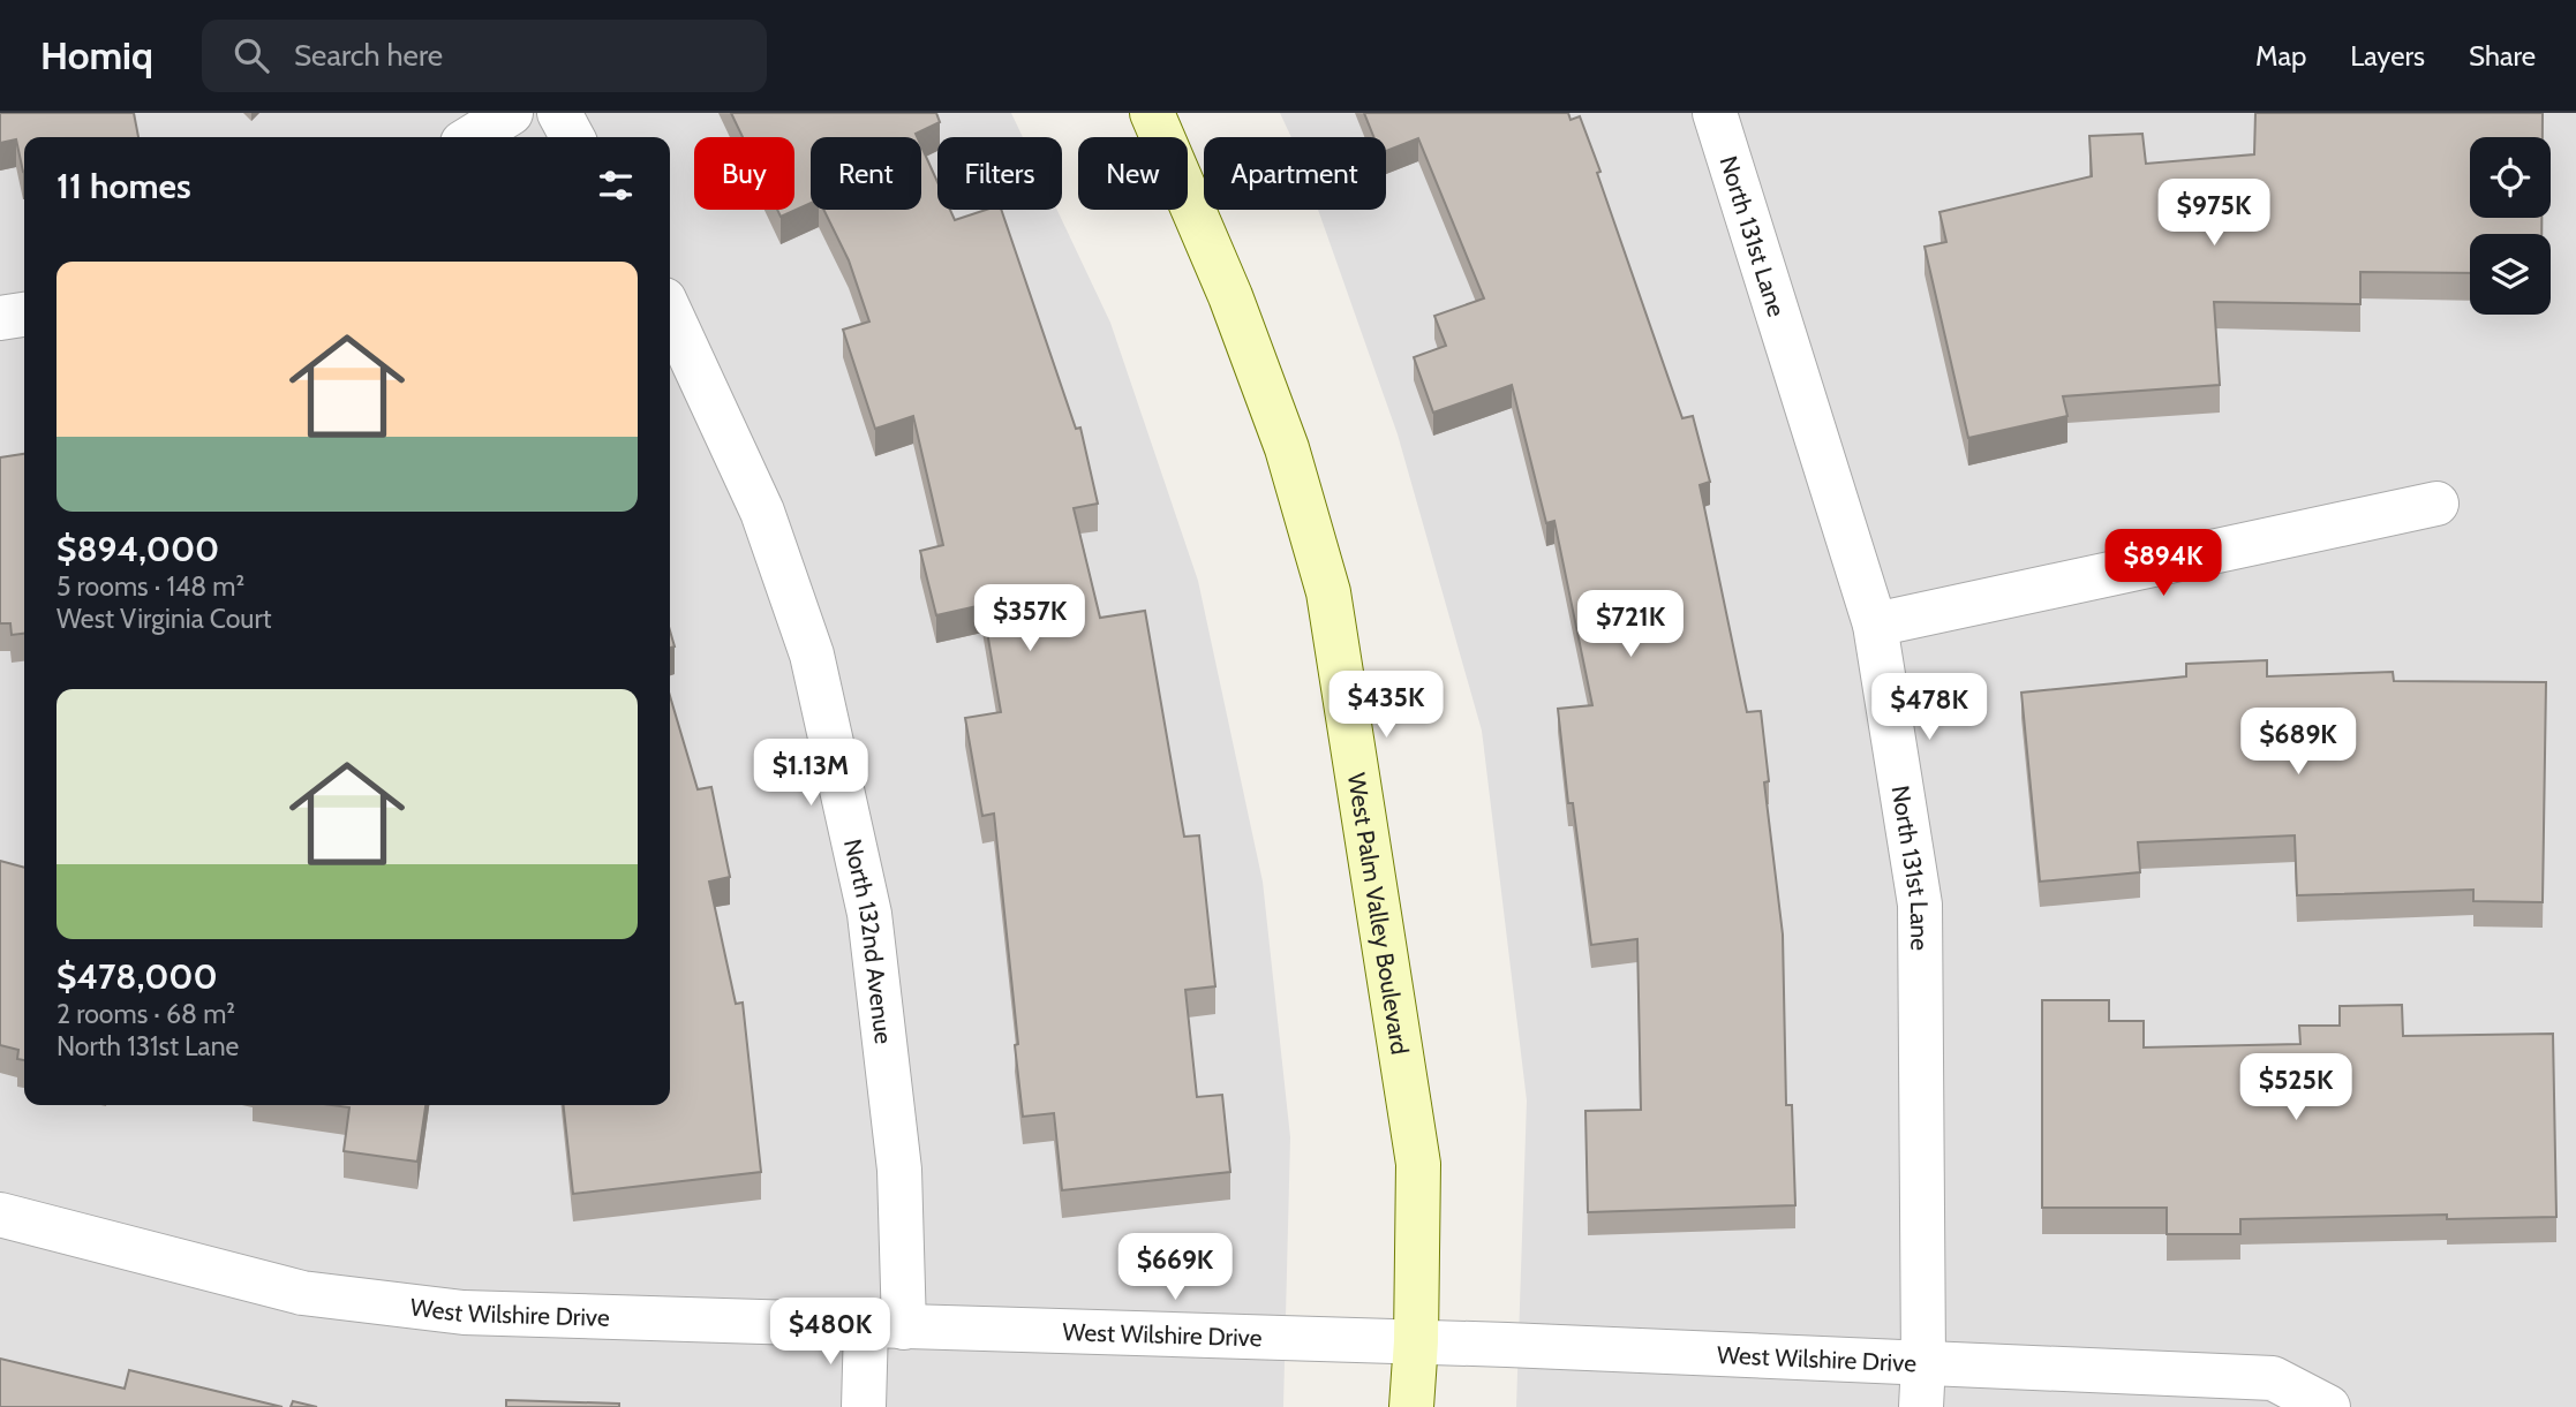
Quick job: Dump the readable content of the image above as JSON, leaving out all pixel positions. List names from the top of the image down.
{
  "streets": {
    "street": [
      "North 131st Lane",
      "West Palm Valley Boulevard",
      "North 132nd Avenue",
      "West Wilshire Drive"
    ]
  },
  "crossings": [
    ["North 131st Lane", "West Wilshire Drive"],
    ["West Palm Valley Boulevard", "West Wilshire Drive"],
    ["North 132nd Avenue", "West Wilshire Drive"]
  ],
  "page": {
    "header": "Homiq",
    "search": "Search here",
    "nav": ["Map", "Layers", "Share"],
    "chip": [
      "Buy",
      "Rent",
      "Filters",
      "New",
      "Apartment"
    ],
    "heading": "11 homes",
    "price": [
      "$975K",
      "$894K",
      "$357K",
      "$721K",
      "$435K",
      "$478K",
      "$689K",
      "$1.13M",
      "$525K",
      "$669K",
      "$480K"
    ],
    "list": [
      {
        "name": "$894,000",
        "note": "5 rooms · 148 m² · West Virginia Court"
      },
      {
        "name": "$478,000",
        "note": "2 rooms · 68 m² · North 131st Lane"
      }
    ]
  }
}
